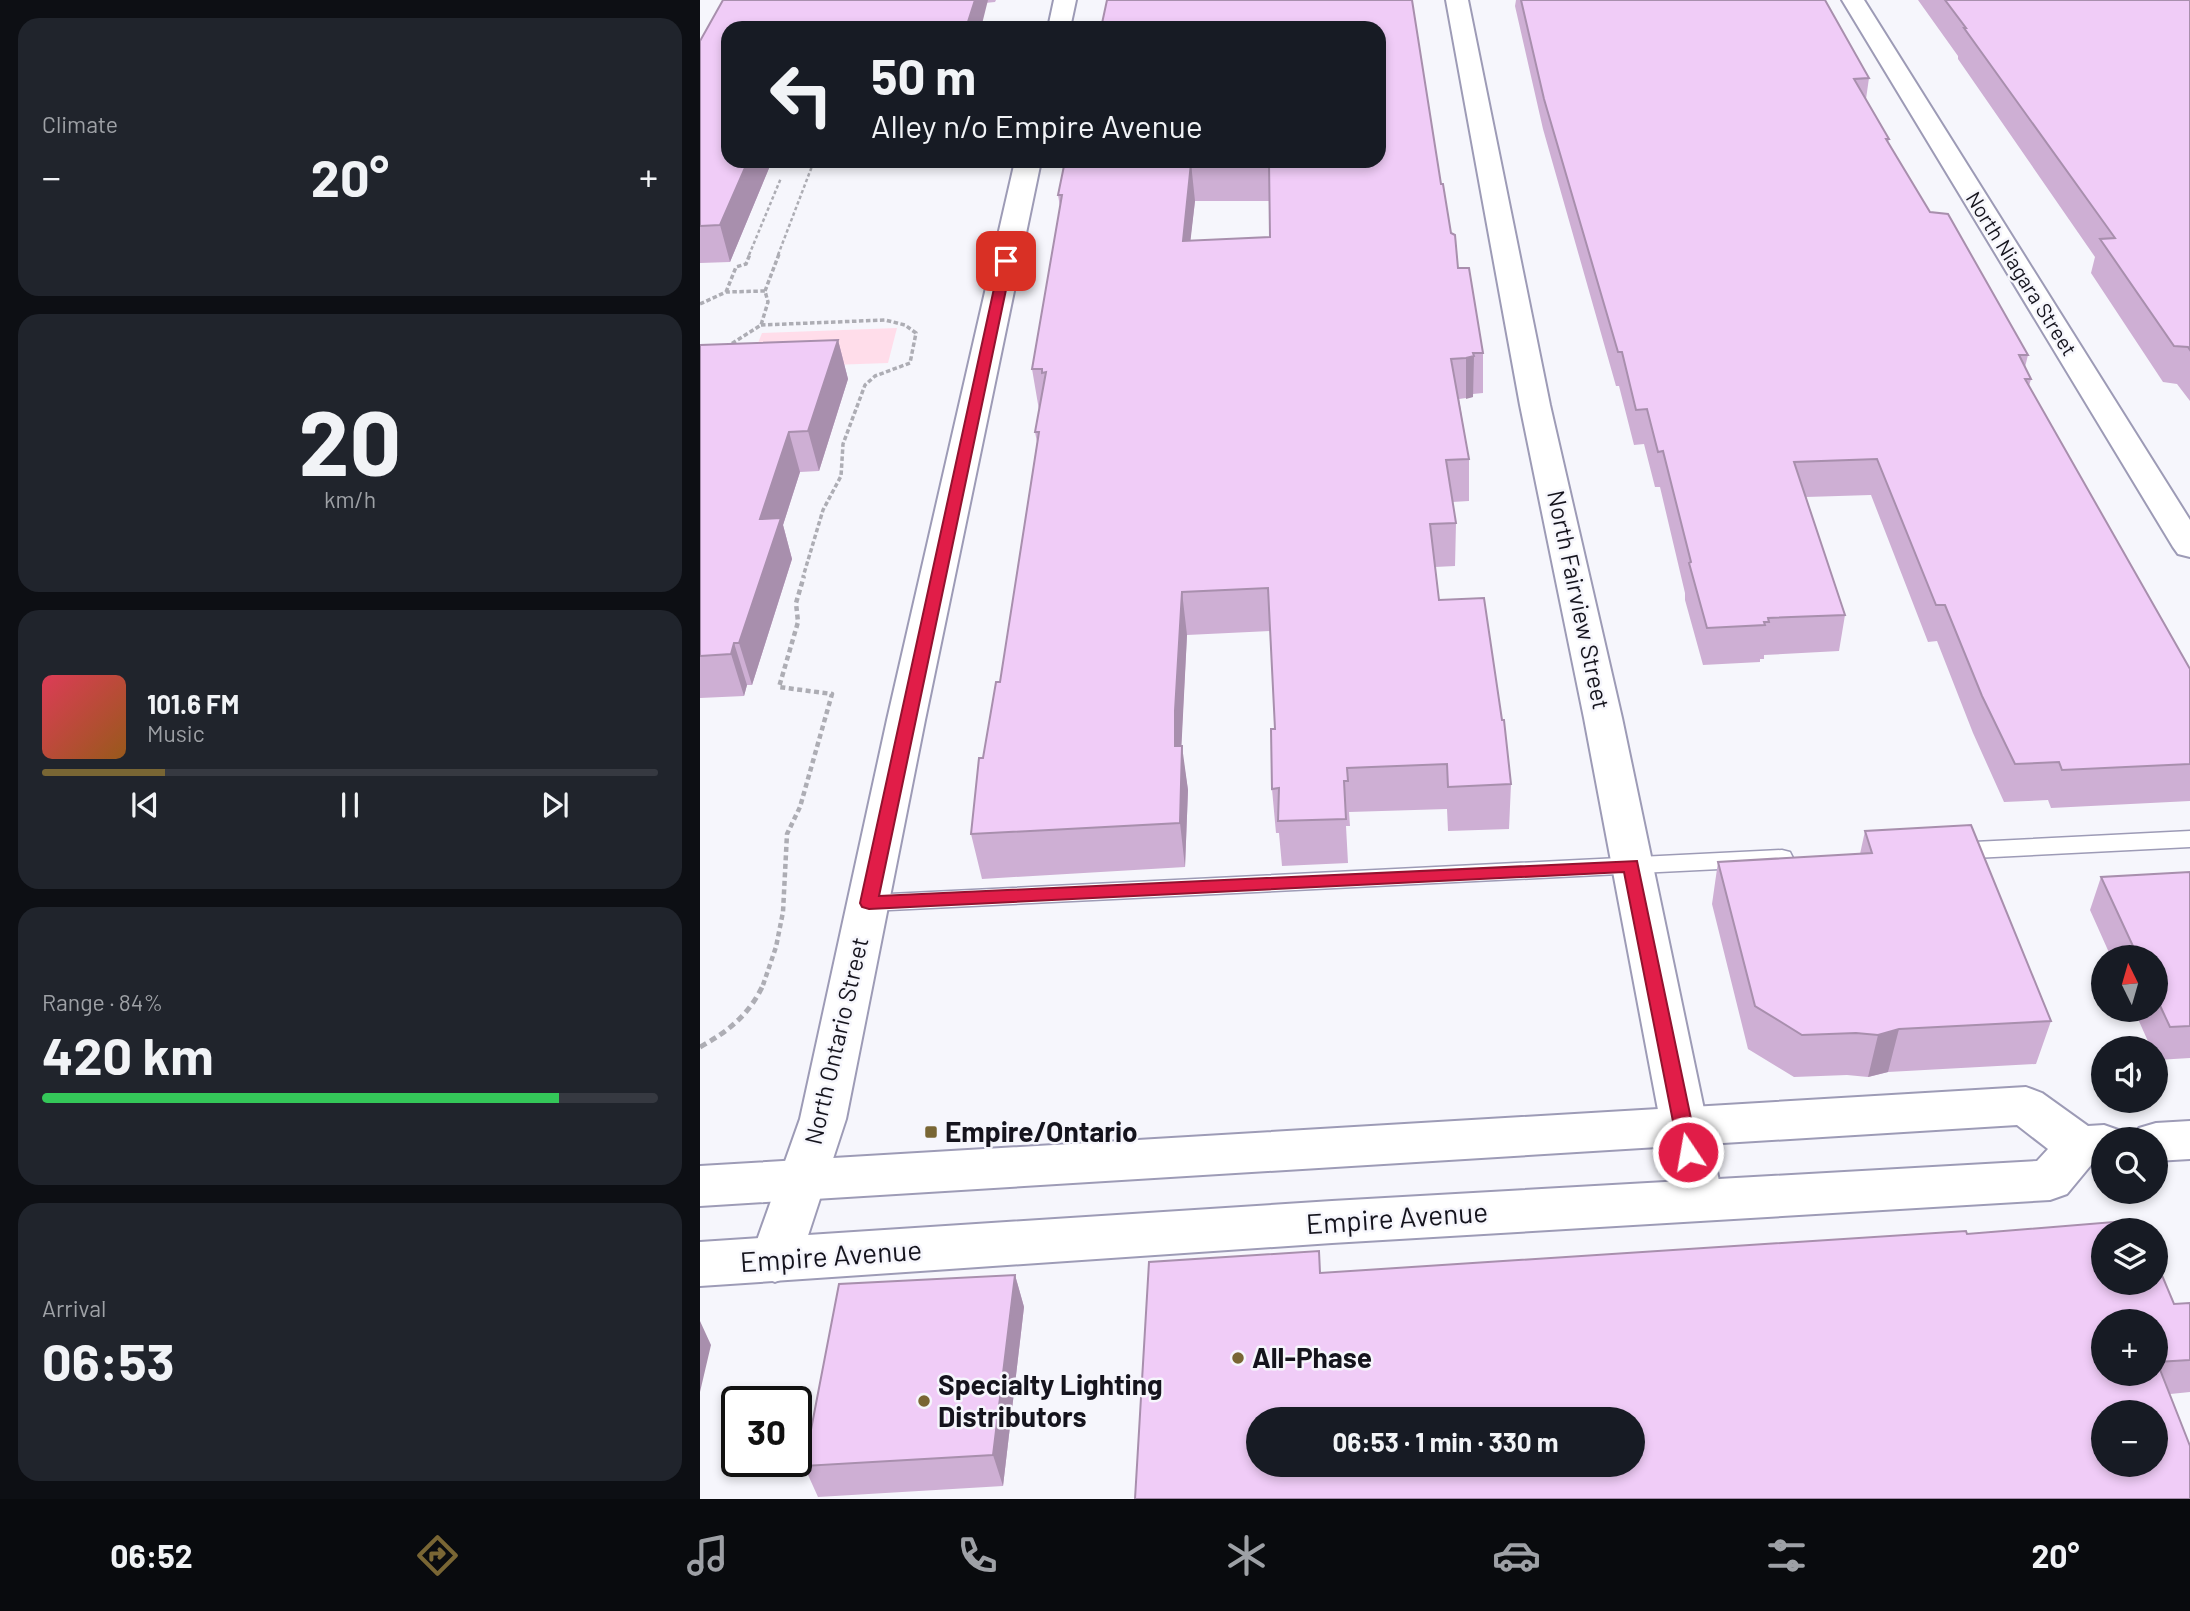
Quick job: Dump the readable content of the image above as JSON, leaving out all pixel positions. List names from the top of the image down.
{
  "streets": {
    "street": [
      "North Niagara Street",
      "North Fairview Street",
      "North Ontario Street",
      "Empire Avenue"
    ]
  },
  "crossings": [
    ["North Fairview Street", "Empire Avenue"],
    ["North Ontario Street", "Empire Avenue"]
  ],
  "places": {
    "transit": ["Empire/Ontario"],
    "other": ["All-Phase", "Specialty Lighting Distributors"]
  },
  "north": "top",
  "page": {
    "tile": [
      "Climate",
      ["20", "km/h"],
      ["Range · 84%", "420 km"],
      ["Arrival", "06:53"]
    ],
    "turn": ["50 m", "Alley n/o Empire Avenue"],
    "heat": ["−", "20°", "+"],
    "song": ["101.6 FM", "Music"],
    "map_buttons": ["+", "−"],
    "limit": "30",
    "trip": "06:53 · 1 min · 330 m",
    "tabs": ["06:52", "20°"]
  }
}
